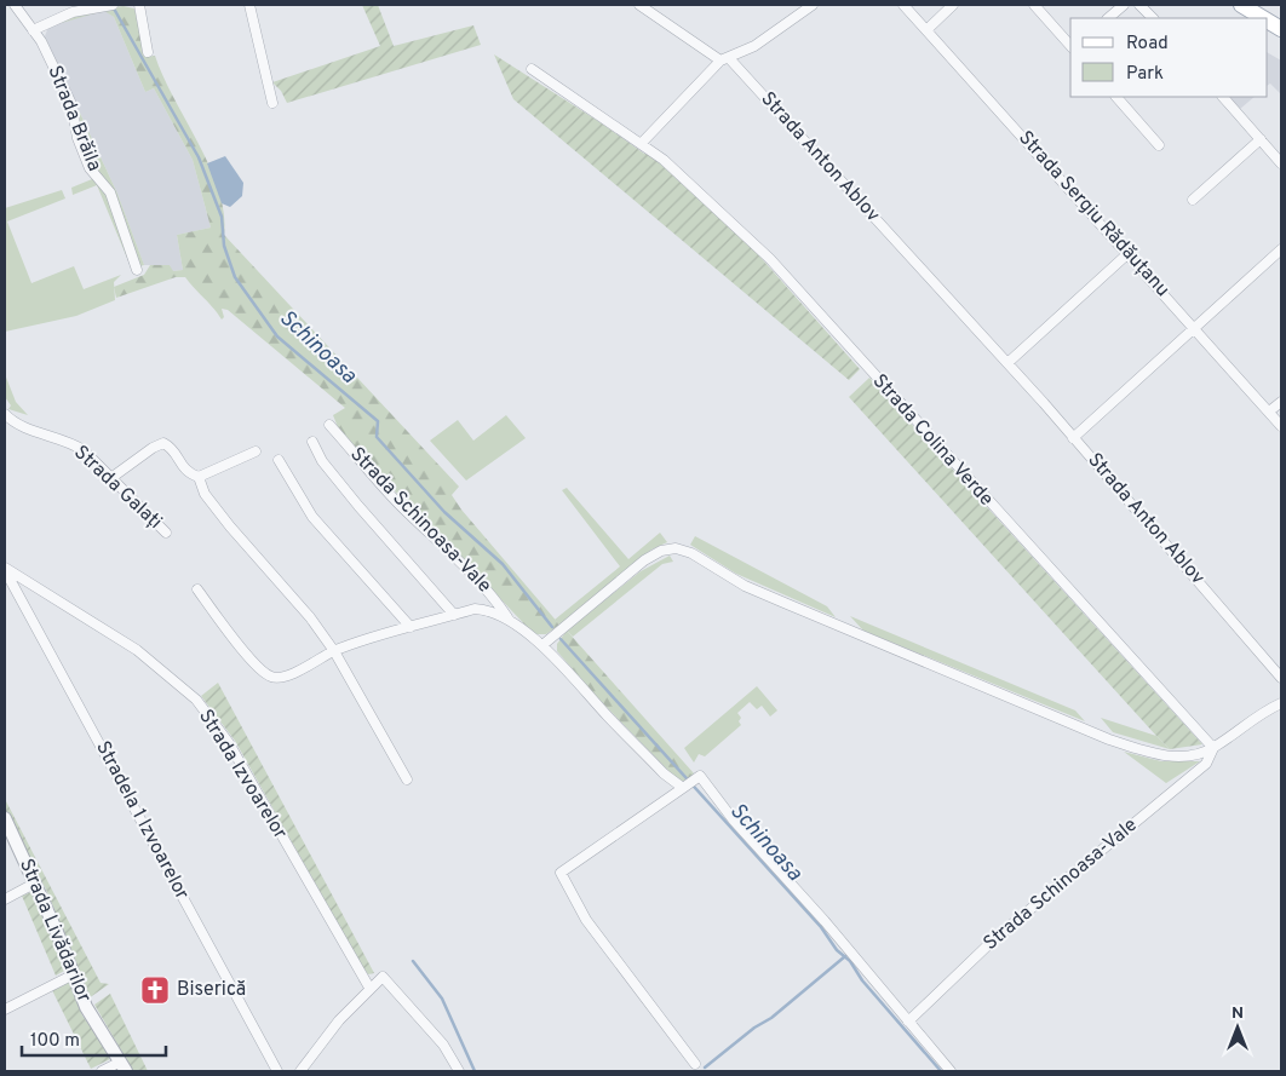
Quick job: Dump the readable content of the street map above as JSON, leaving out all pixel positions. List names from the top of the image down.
{
  "streets": {
    "street": [
      "Strada Brăila",
      "Strada Anton Ablov",
      "Strada Sergiu Rădăuțanu",
      "Strada Colina Verde",
      "Strada Galați",
      "Strada Schinoasa-Vale",
      "Strada Izvoarelor",
      "Stradela 1 Izvoarelor",
      "Strada Livădarilor"
    ]
  },
  "crossings": [
    ["Strada Colina Verde", "Strada Schinoasa-Vale"],
    ["Strada Izvoarelor", "Stradela 1 Izvoarelor"]
  ],
  "water": ["Schinoasa"],
  "places": {
    "church": ["Biserică"]
  },
  "legend": ["Road", "Park"],
  "scale_bar": "100 m",
  "north": "top"
}
